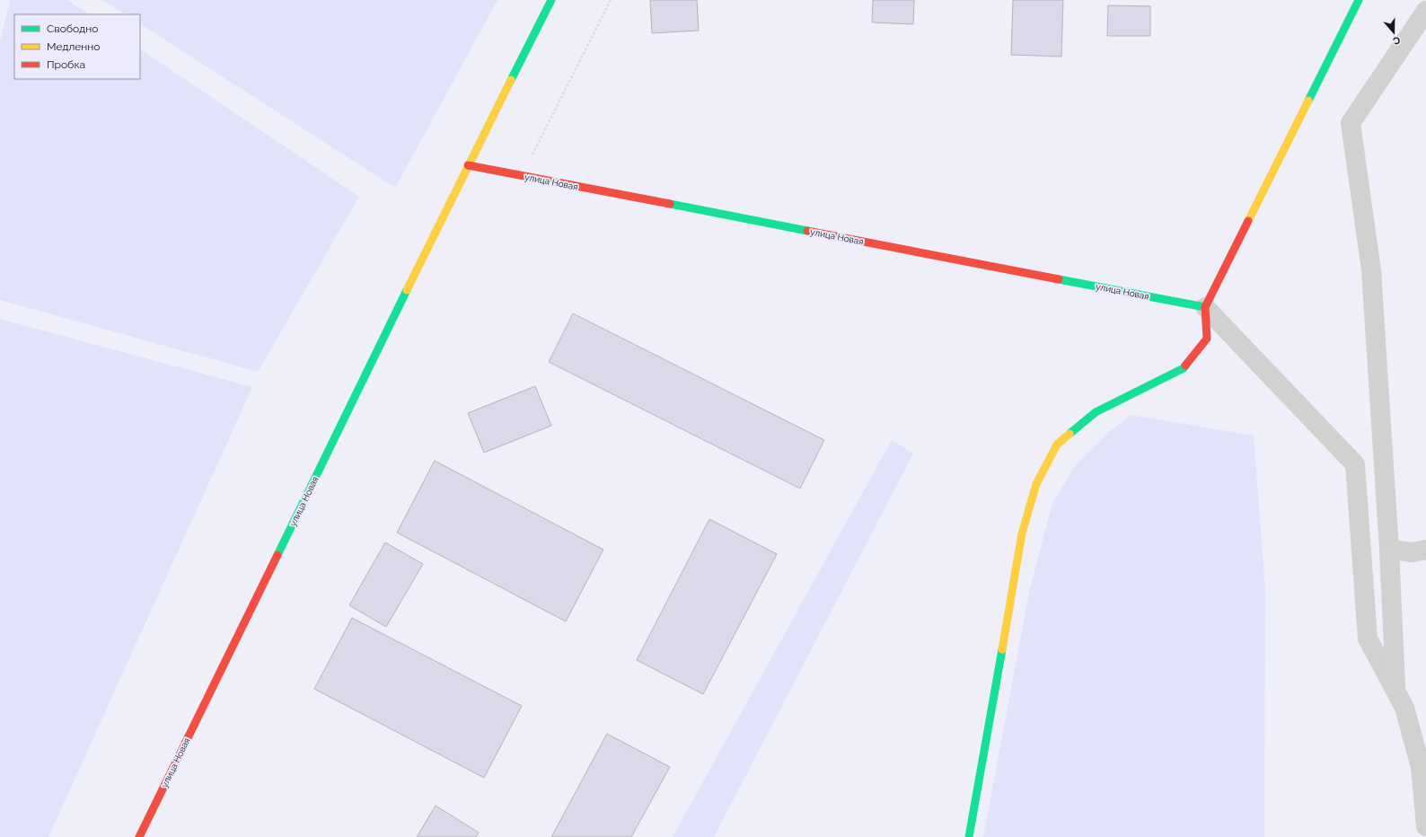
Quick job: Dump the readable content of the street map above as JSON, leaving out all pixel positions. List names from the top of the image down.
{
  "streets": {
    "street": ["улица Новая"]
  },
  "legend": ["Свободно", "Медленно", "Пробка"],
  "north": "bottom"
}
